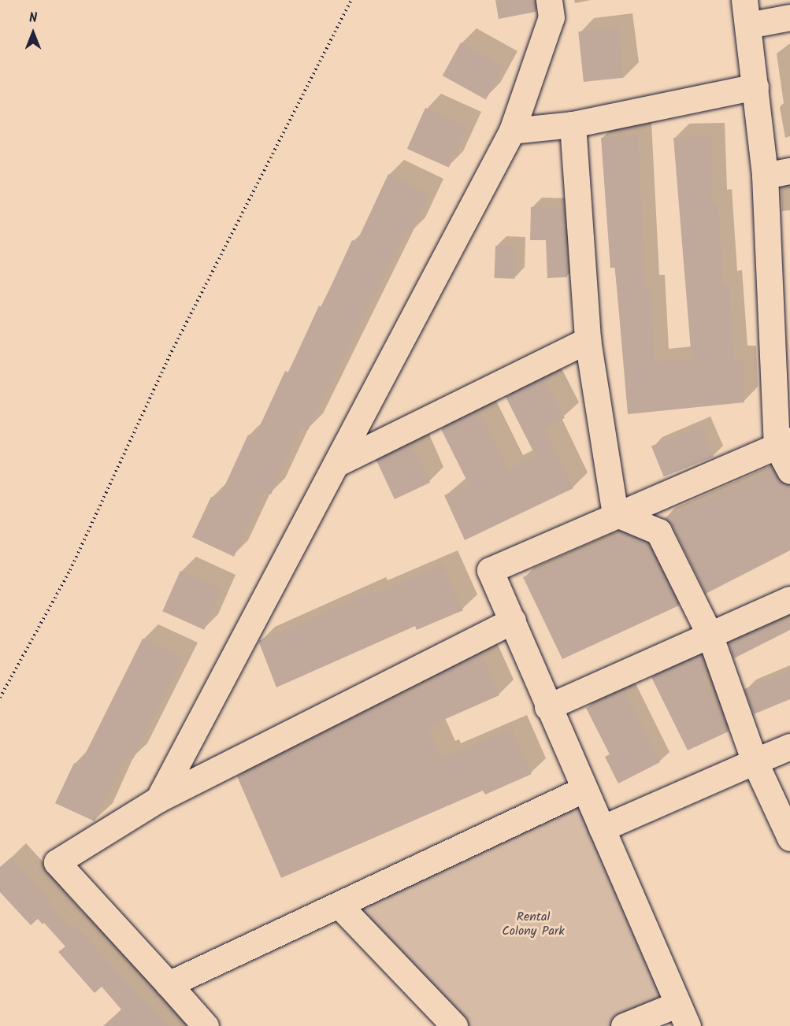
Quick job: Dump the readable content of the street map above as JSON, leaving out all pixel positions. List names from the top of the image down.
{
  "parks": ["Rental Colony Park"],
  "north": "top"
}
